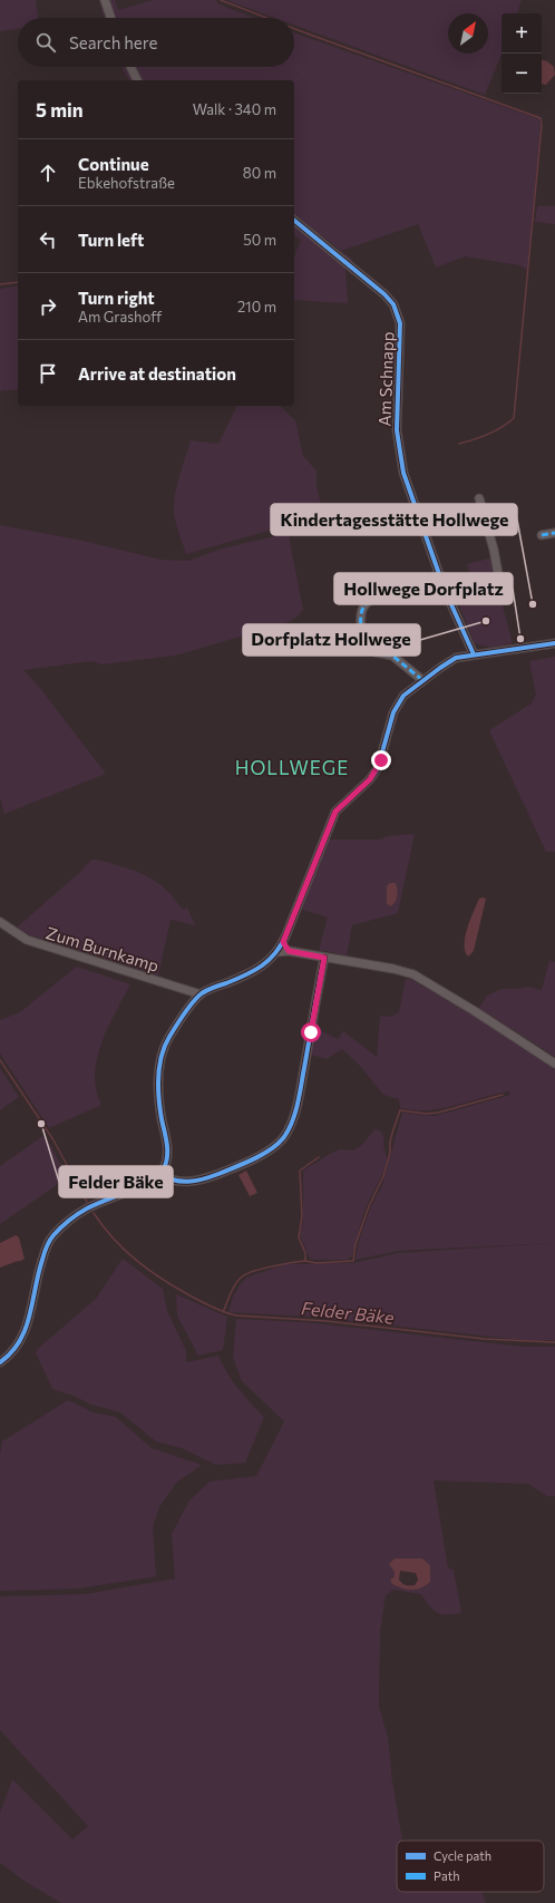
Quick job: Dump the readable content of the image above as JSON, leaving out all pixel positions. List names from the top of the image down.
{
  "streets": {
    "street": ["Am Schnapp", "Zum Burnkamp"]
  },
  "districts": ["HOLLWEGE"],
  "water": ["Felder Bäke"],
  "places": [
    "Kindertagesstätte Hollwege",
    "Dorfplatz Hollwege",
    "Hollwege Dorfplatz",
    "Felder Bäke"
  ],
  "legend": ["Cycle path", "Path"],
  "north": "top right",
  "page": {
    "map_buttons": ["+", "−"],
    "search": "Search here",
    "heading": ["5 min", "Walk · 340 m"],
    "list": [
      ["Continue", "Ebkehofstraße", "80 m"],
      ["Turn left", "50 m"],
      ["Turn right", "Am Grashoff", "210 m"],
      "Arrive at destination"
    ]
  }
}
